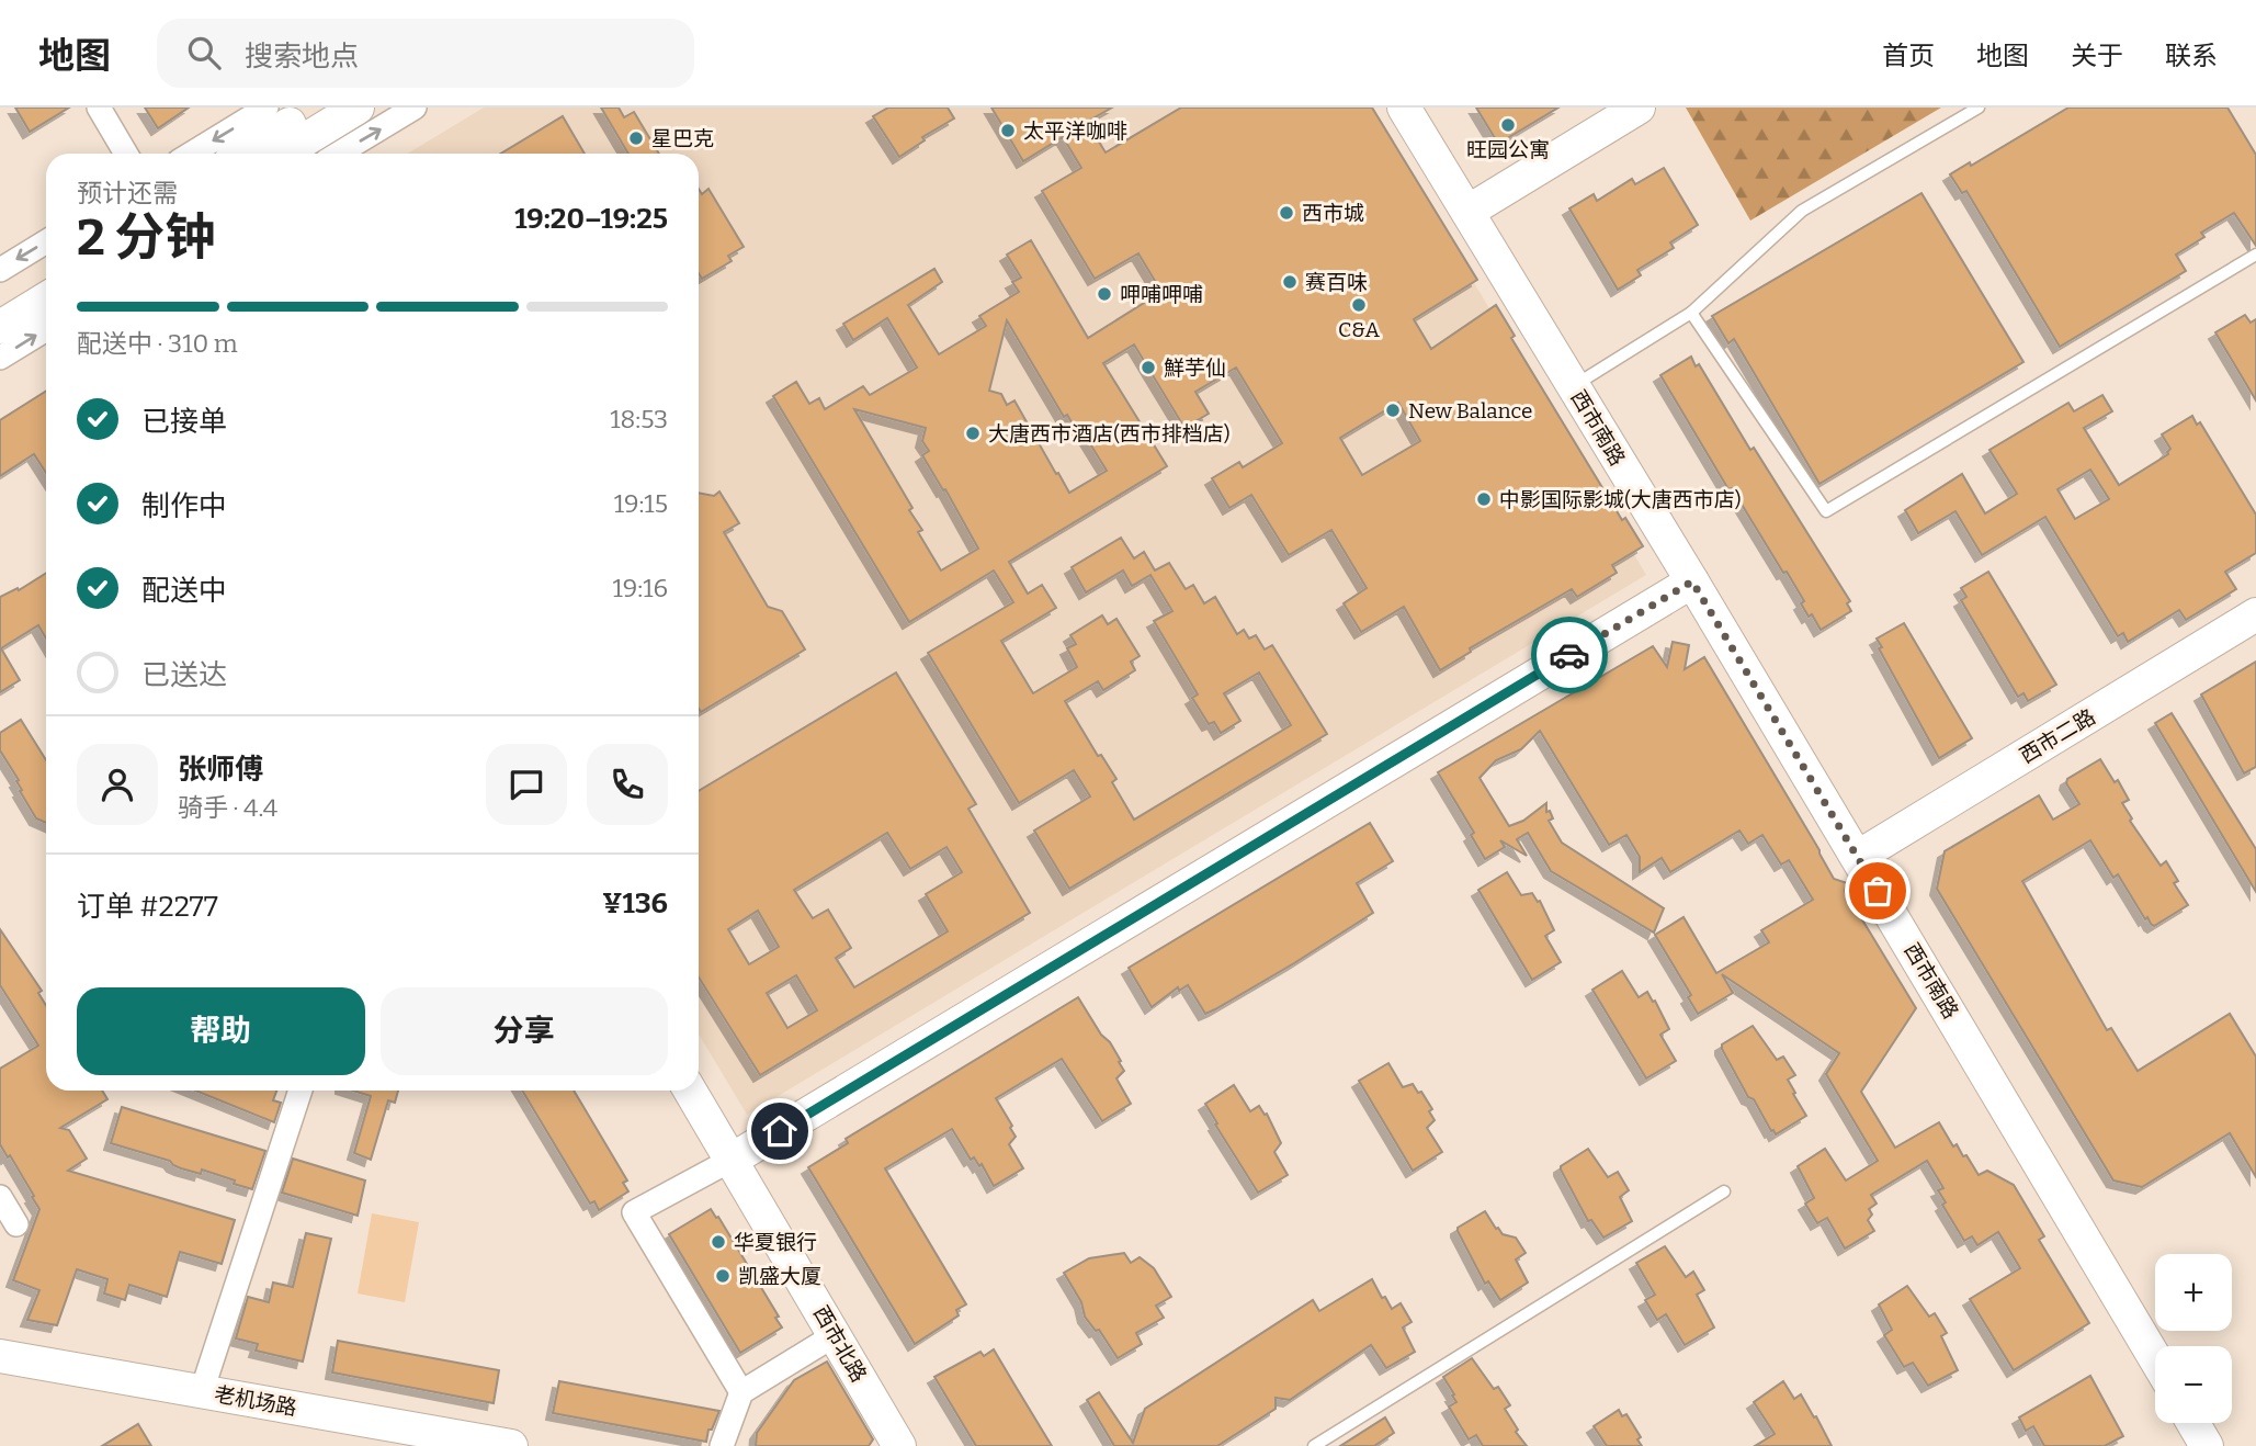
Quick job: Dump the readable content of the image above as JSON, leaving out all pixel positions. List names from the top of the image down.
{
  "streets": {
    "street": [
      "西市南路",
      "西市二路",
      "西市北路",
      "老机场路"
    ]
  },
  "crossings": [
    ["西市南路", "西市二路"]
  ],
  "places": [
    "旺园公寓",
    "太平洋咖啡",
    "星巴克",
    "西市城",
    "赛百味",
    "呷哺呷哺",
    "C&A",
    "鮮芋仙",
    "New Balance",
    "大唐西市酒店(西市排档店)",
    "中影国际影城(大唐西市店)",
    "华夏银行",
    "凯盛大厦"
  ],
  "page": {
    "header": "地图",
    "search": "搜索地点",
    "nav": [
      "首页",
      "地图",
      "关于",
      "联系"
    ],
    "heading": ["2 分钟", "预计还需", "19:20–19:25"],
    "panel": [
      "张师傅",
      "骑手 · 4.4",
      "订单 #2277",
      "¥136"
    ],
    "bar": "配送中 · 310 m",
    "list": [
      ["已接单", "18:53"],
      ["制作中", "19:15"],
      ["配送中", "19:16"],
      "已送达"
    ],
    "buttons": ["帮助", "分享"],
    "map_buttons": ["+", "−"]
  }
}
